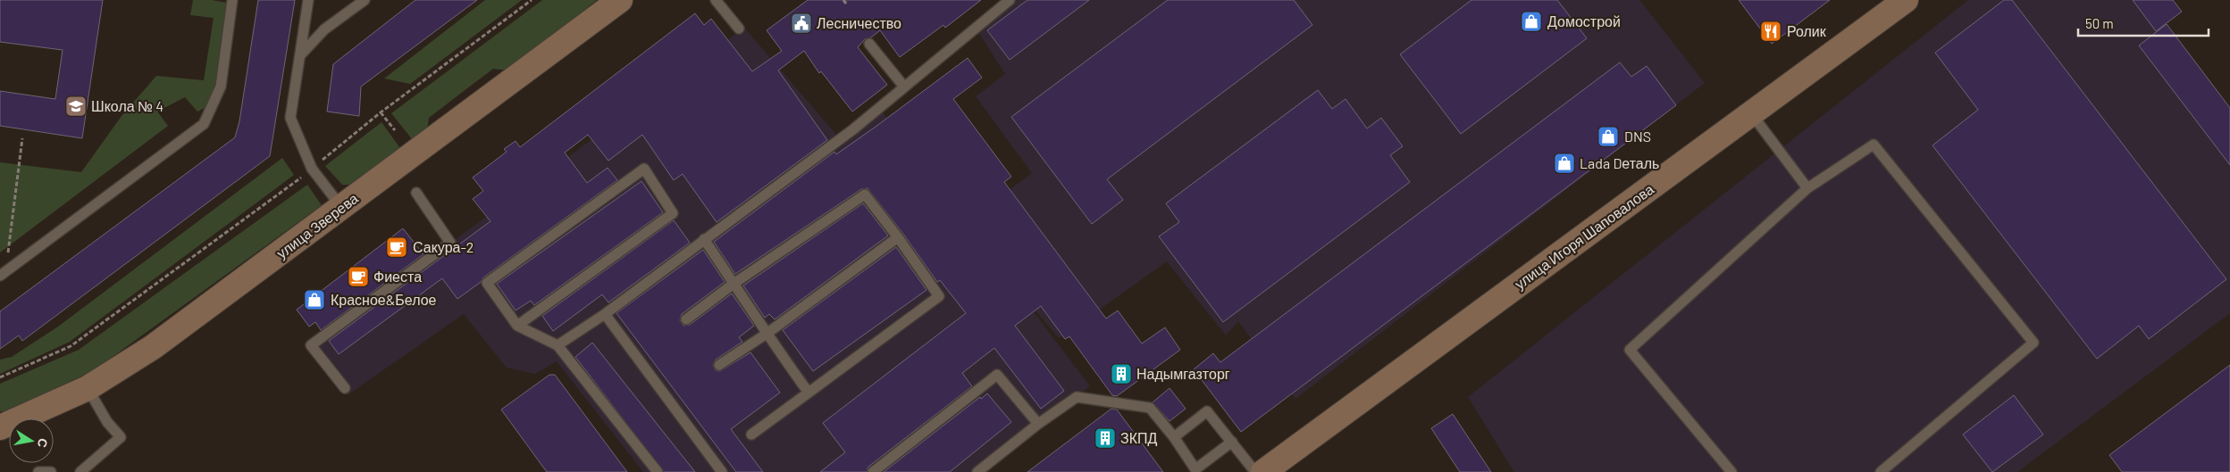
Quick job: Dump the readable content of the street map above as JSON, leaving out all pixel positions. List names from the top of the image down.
{
  "streets": {
    "street": ["улица Зверева", "улица Игоря Шаповалова"]
  },
  "places": {
    "shop": [
      "Домострой",
      "DNS",
      "Lada Dеталь",
      "Красное&Белое"
    ],
    "public building": ["Лесничество"],
    "restaurant": ["Ролик"],
    "school or university": ["Школа № 4"],
    "cafe": ["Сакура-2", "Фиеста"],
    "building": ["Надымгазторг", "ЗКПД"]
  },
  "scale_bar": "50 m",
  "north": "right"
}
